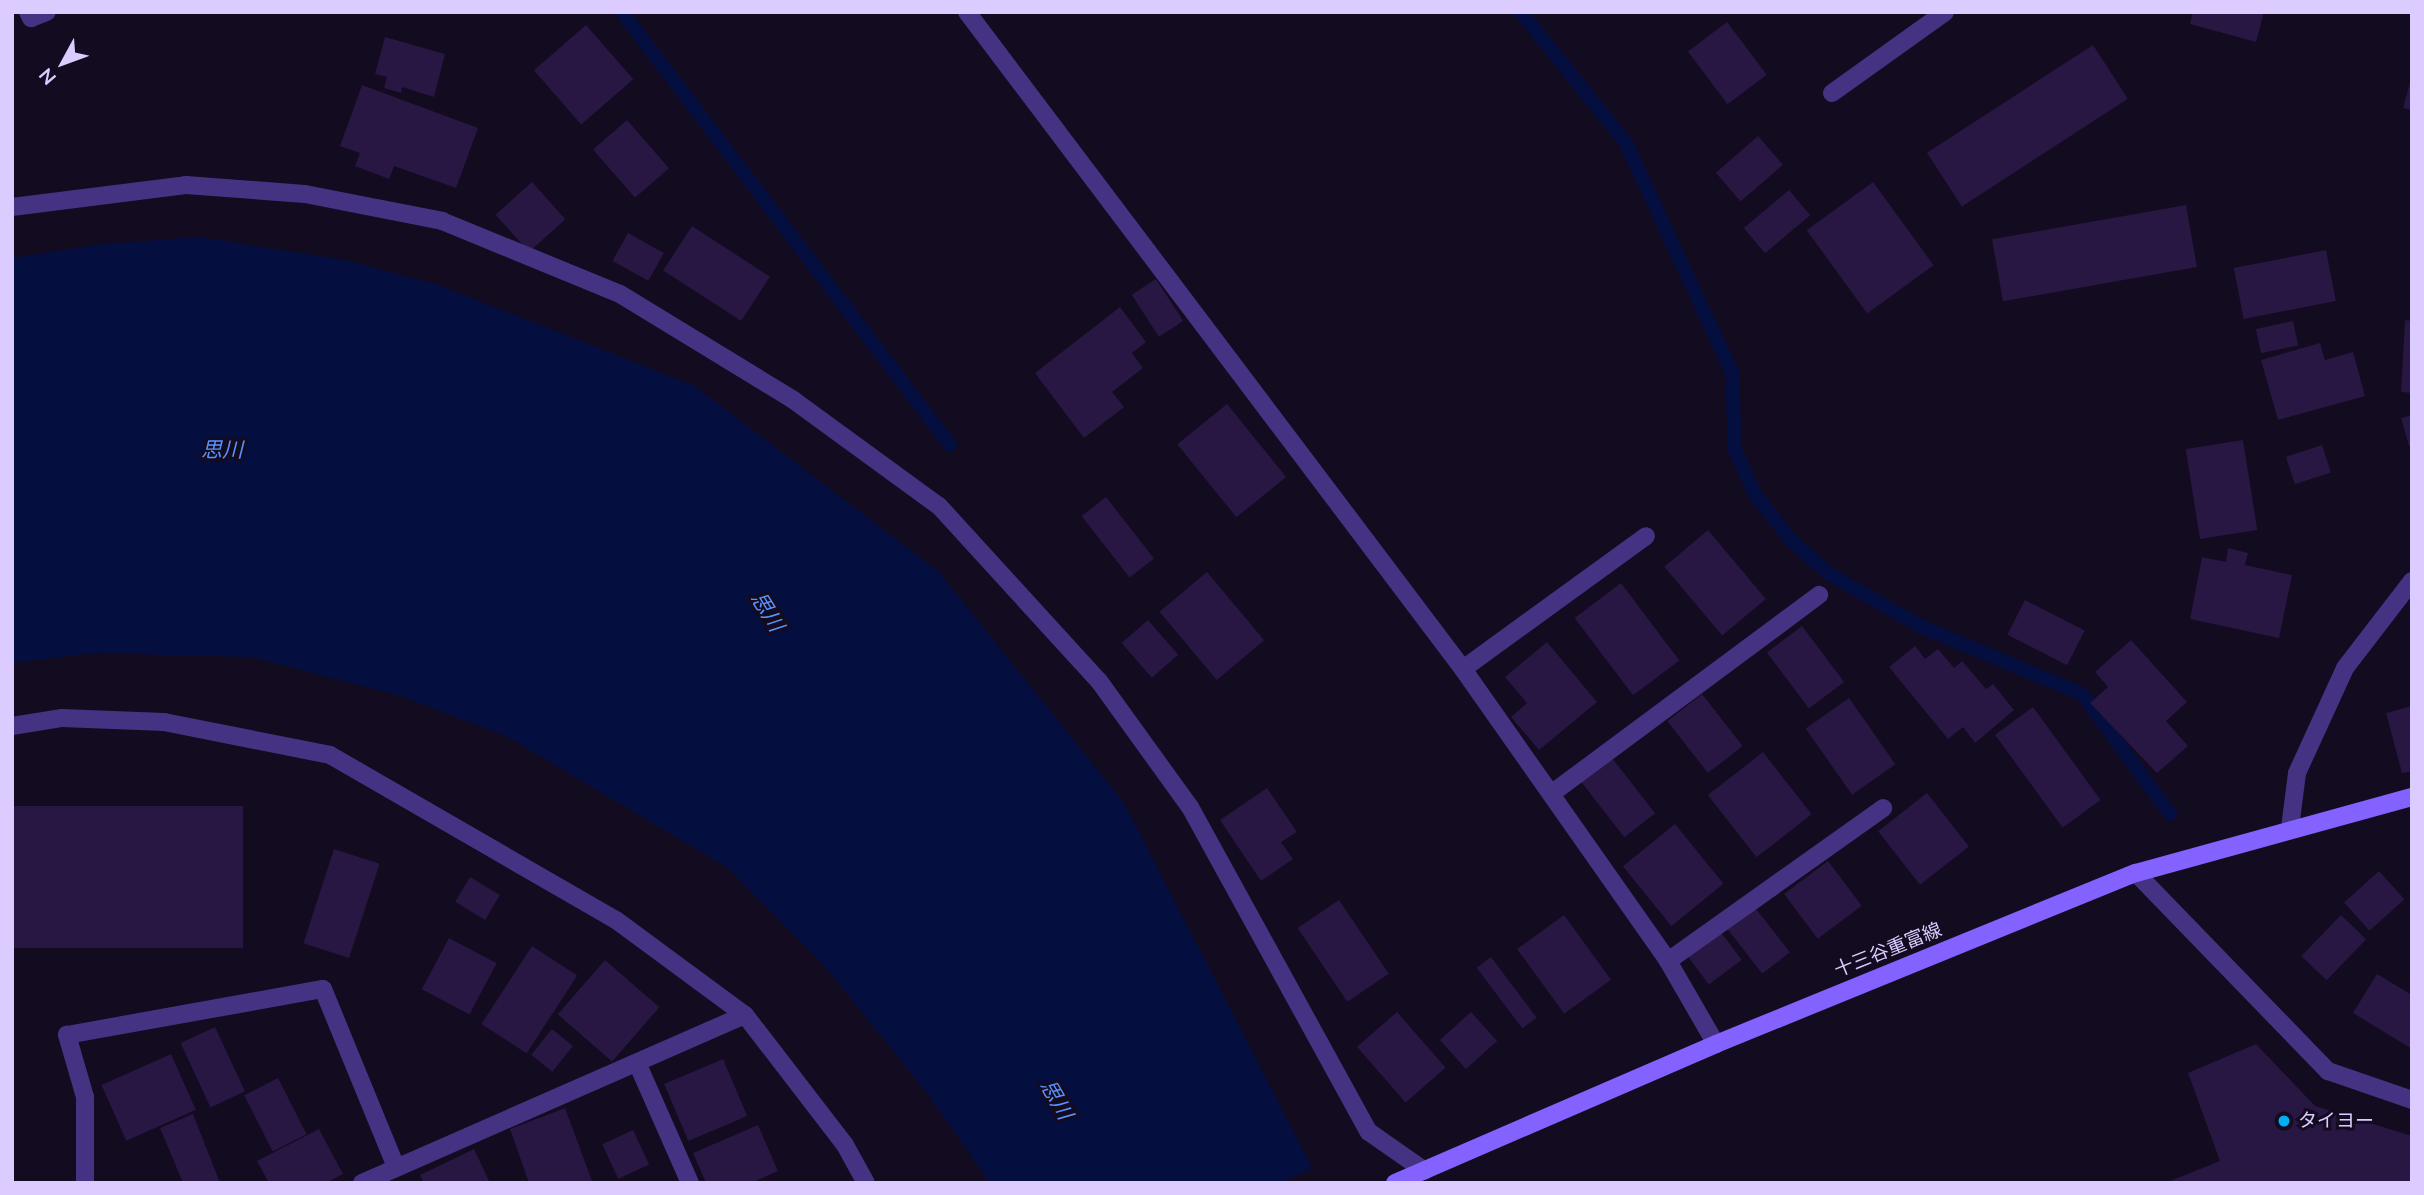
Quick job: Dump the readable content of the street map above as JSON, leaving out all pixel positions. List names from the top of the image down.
{
  "streets": {
    "main road": ["十三谷重富線"]
  },
  "water": ["思川"],
  "places": ["タイヨー"],
  "north": "bottom left"
}
